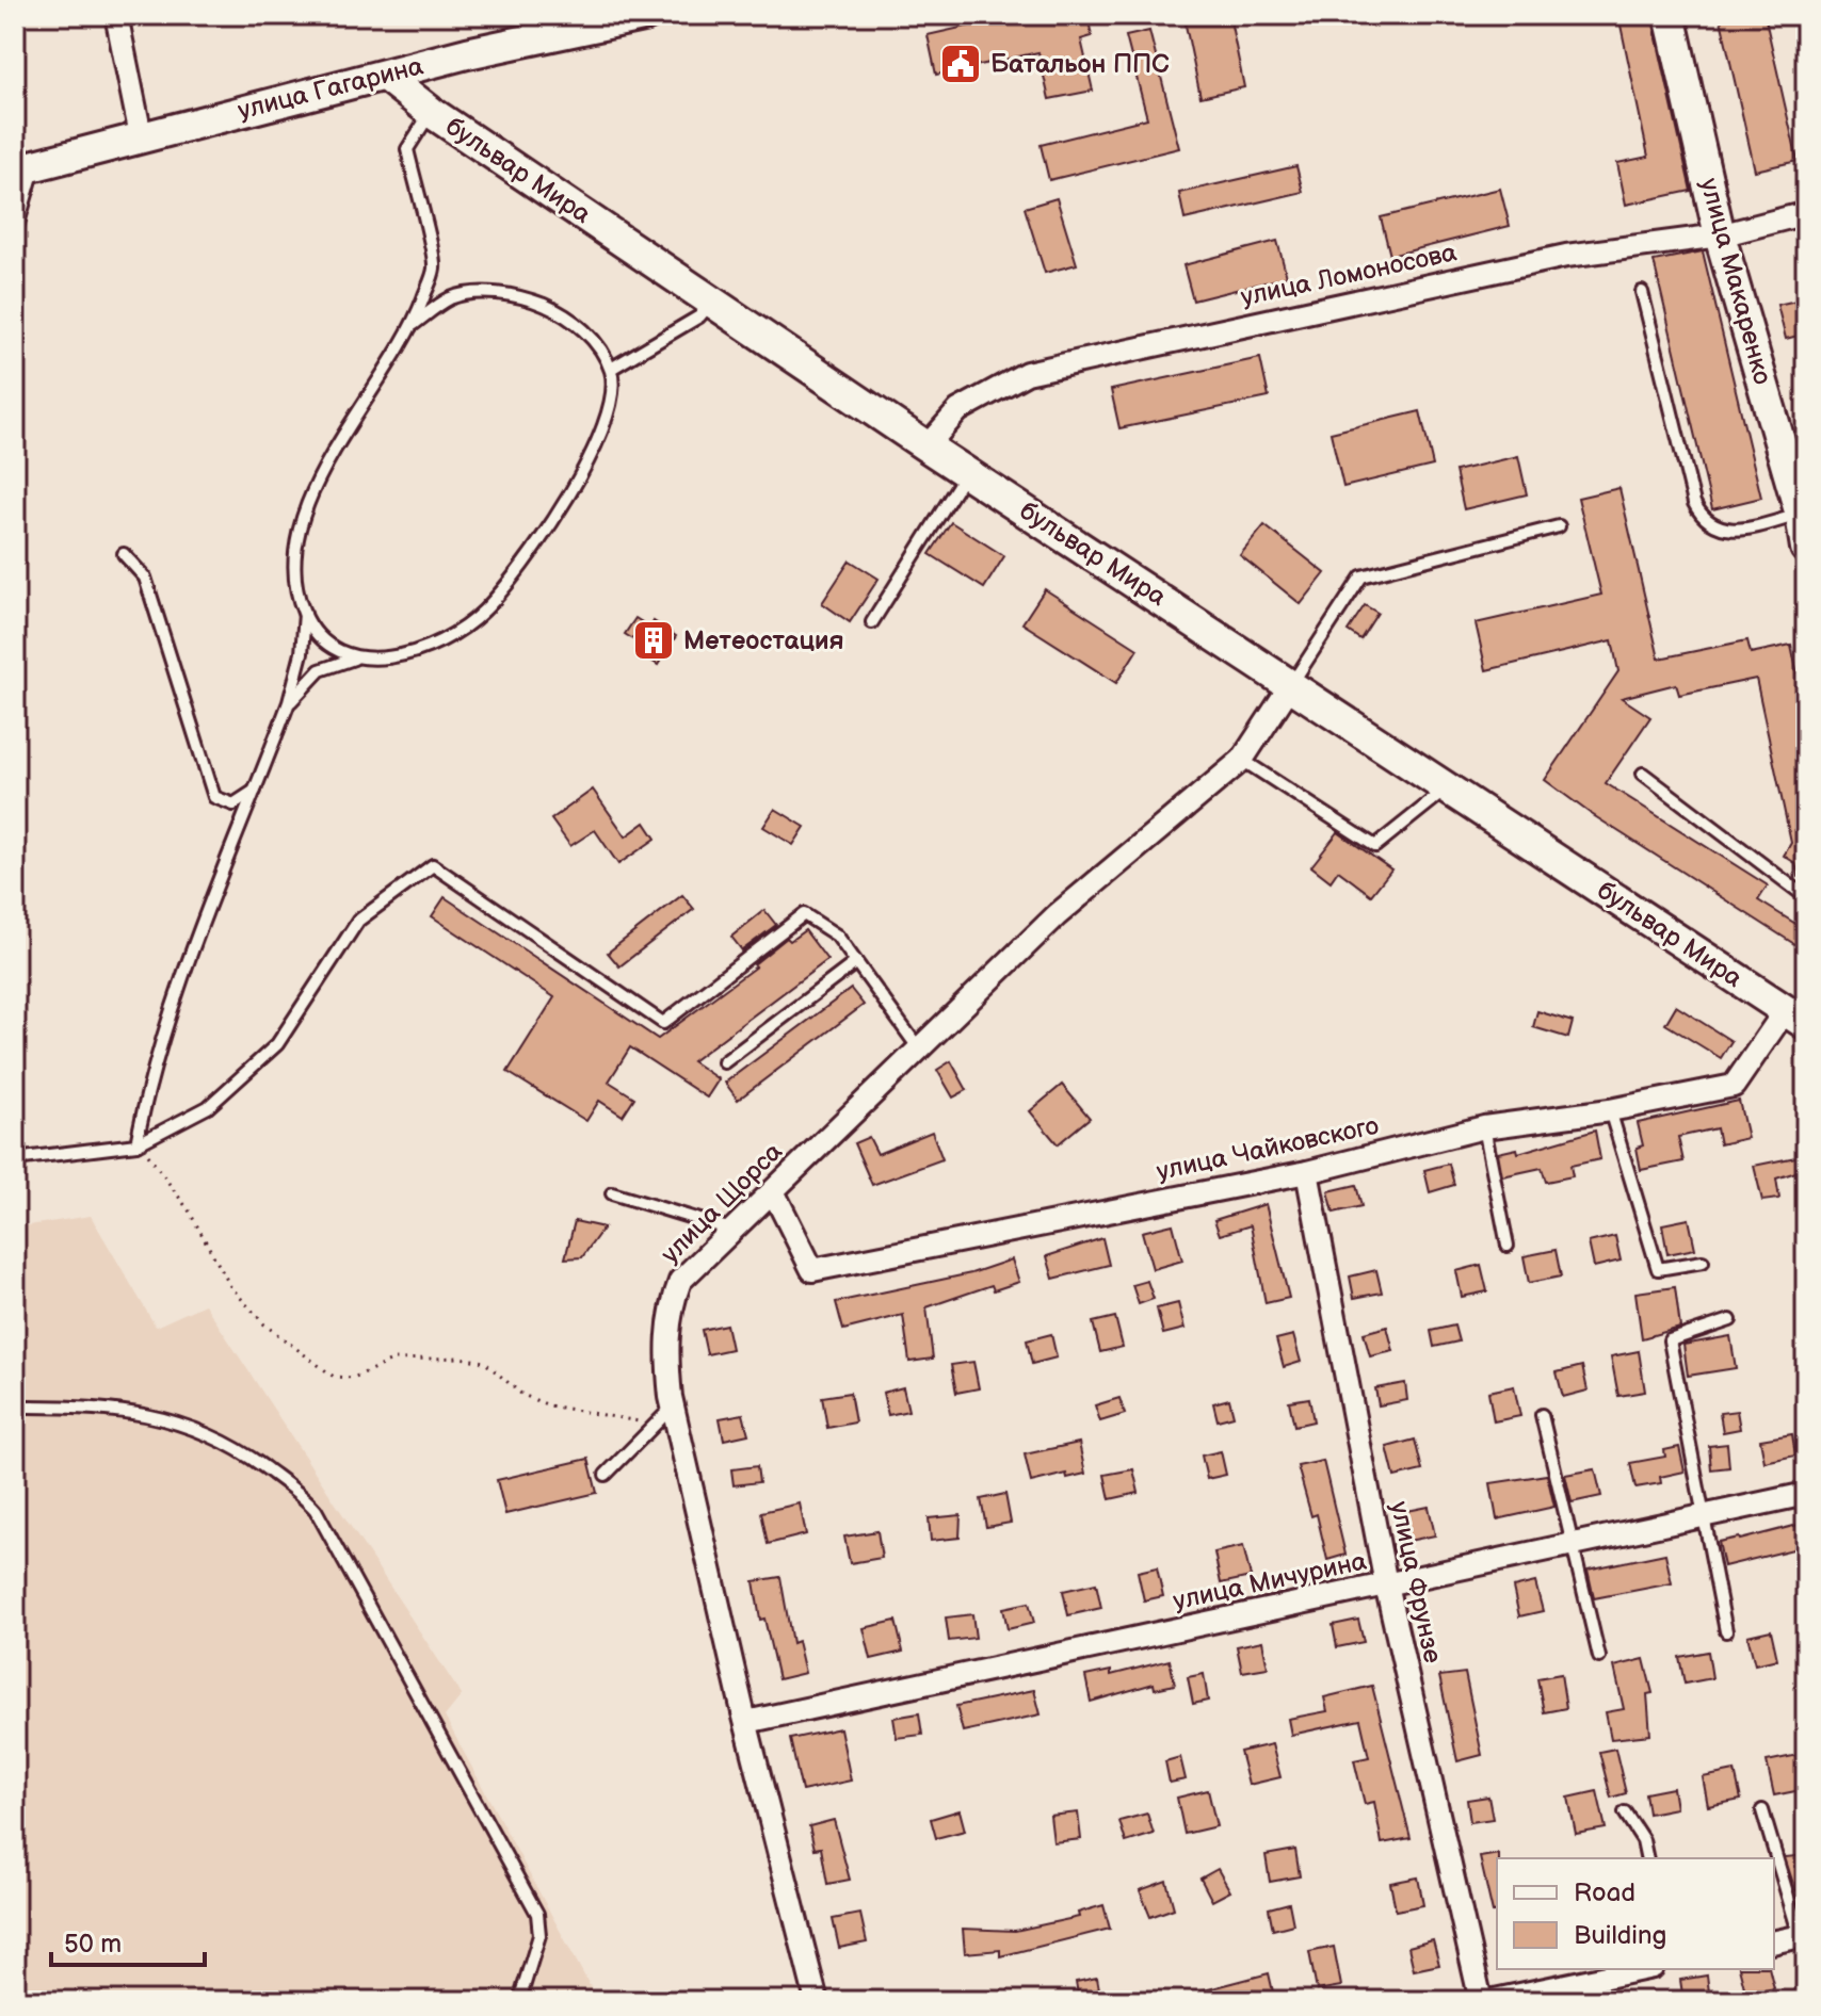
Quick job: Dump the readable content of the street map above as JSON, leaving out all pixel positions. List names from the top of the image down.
{
  "streets": {
    "main road": ["улица Гагарина", "бульвар Мира", "улица Макаренко"],
    "street": [
      "улица Ломоносова",
      "улица Чайковского",
      "улица Щорса",
      "улица Мичурина",
      "улица Фрунзе"
    ]
  },
  "crossings": [
    ["улица Гагарина", "бульвар Мира"],
    ["бульвар Мира", "улица Ломоносова"],
    ["бульвар Мира", "улица Чайковского"],
    ["бульвар Мира", "улица Щорса"],
    ["улица Ломоносова", "улица Макаренко"],
    ["улица Чайковского", "улица Щорса"],
    ["улица Чайковского", "улица Фрунзе"],
    ["улица Щорса", "улица Мичурина"],
    ["улица Мичурина", "улица Фрунзе"]
  ],
  "places": {
    "public building": ["Батальон ППС"],
    "building": ["Метеостация"]
  },
  "legend": ["Road", "Building"],
  "scale_bar": "50 m"
}
